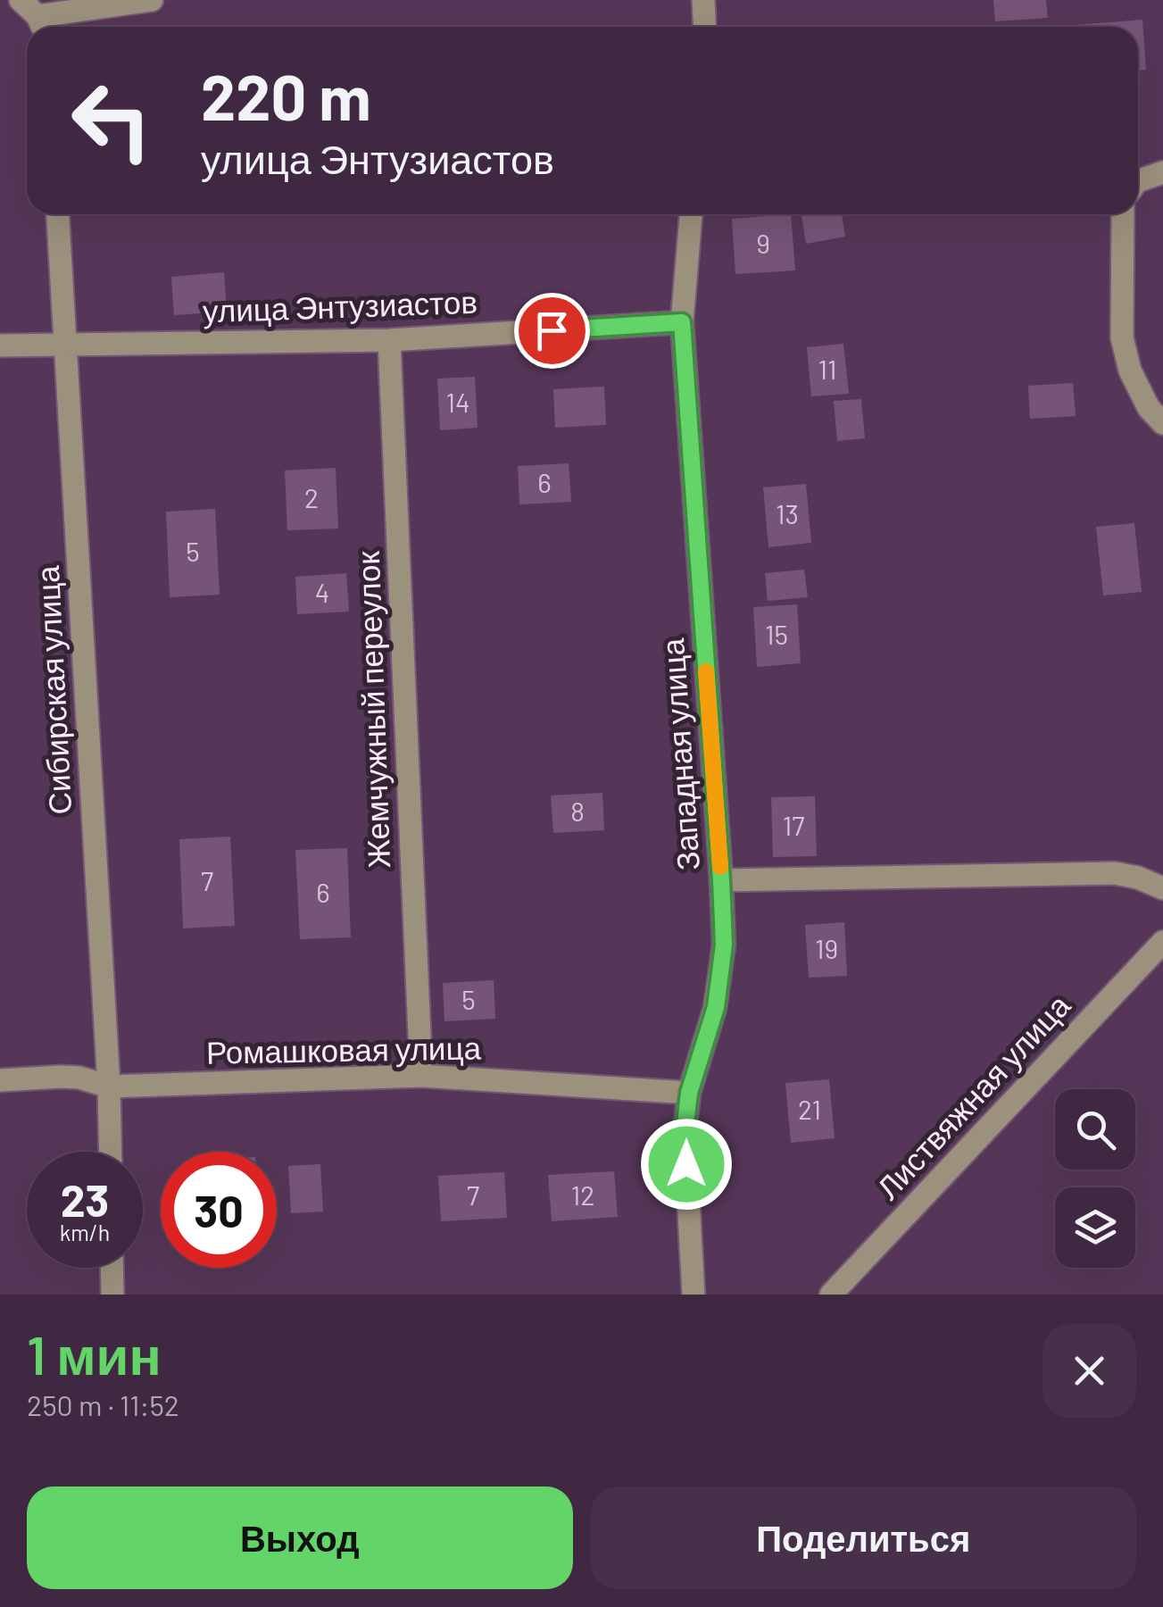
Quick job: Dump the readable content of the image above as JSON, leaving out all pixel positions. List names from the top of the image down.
{
  "streets": {
    "street": [
      "улица Энтузиастов",
      "Сибирская улица",
      "Жемчужный переулок",
      "Западная улица",
      "Ромашковая улица",
      "Листвяжная улица"
    ]
  },
  "crossings": [
    ["улица Энтузиастов", "Сибирская улица"],
    ["улица Энтузиастов", "Жемчужный переулок"],
    ["улица Энтузиастов", "Западная улица"],
    ["Сибирская улица", "Ромашковая улица"],
    ["Жемчужный переулок", "Ромашковая улица"],
    ["Западная улица", "Ромашковая улица"]
  ],
  "house_numbers": [
    "9",
    "11",
    "14",
    "6",
    "2",
    "13",
    "5",
    "4",
    "15",
    "8",
    "17",
    "7",
    "6",
    "19",
    "5",
    "21",
    "7",
    "12"
  ],
  "page": {
    "turn": ["220 m", "улица Энтузиастов"],
    "speed": "23 km/h",
    "limit": "30",
    "heading": ["1 мин", "250 m · 11:52"],
    "buttons": ["Выход", "Поделиться"]
  }
}
